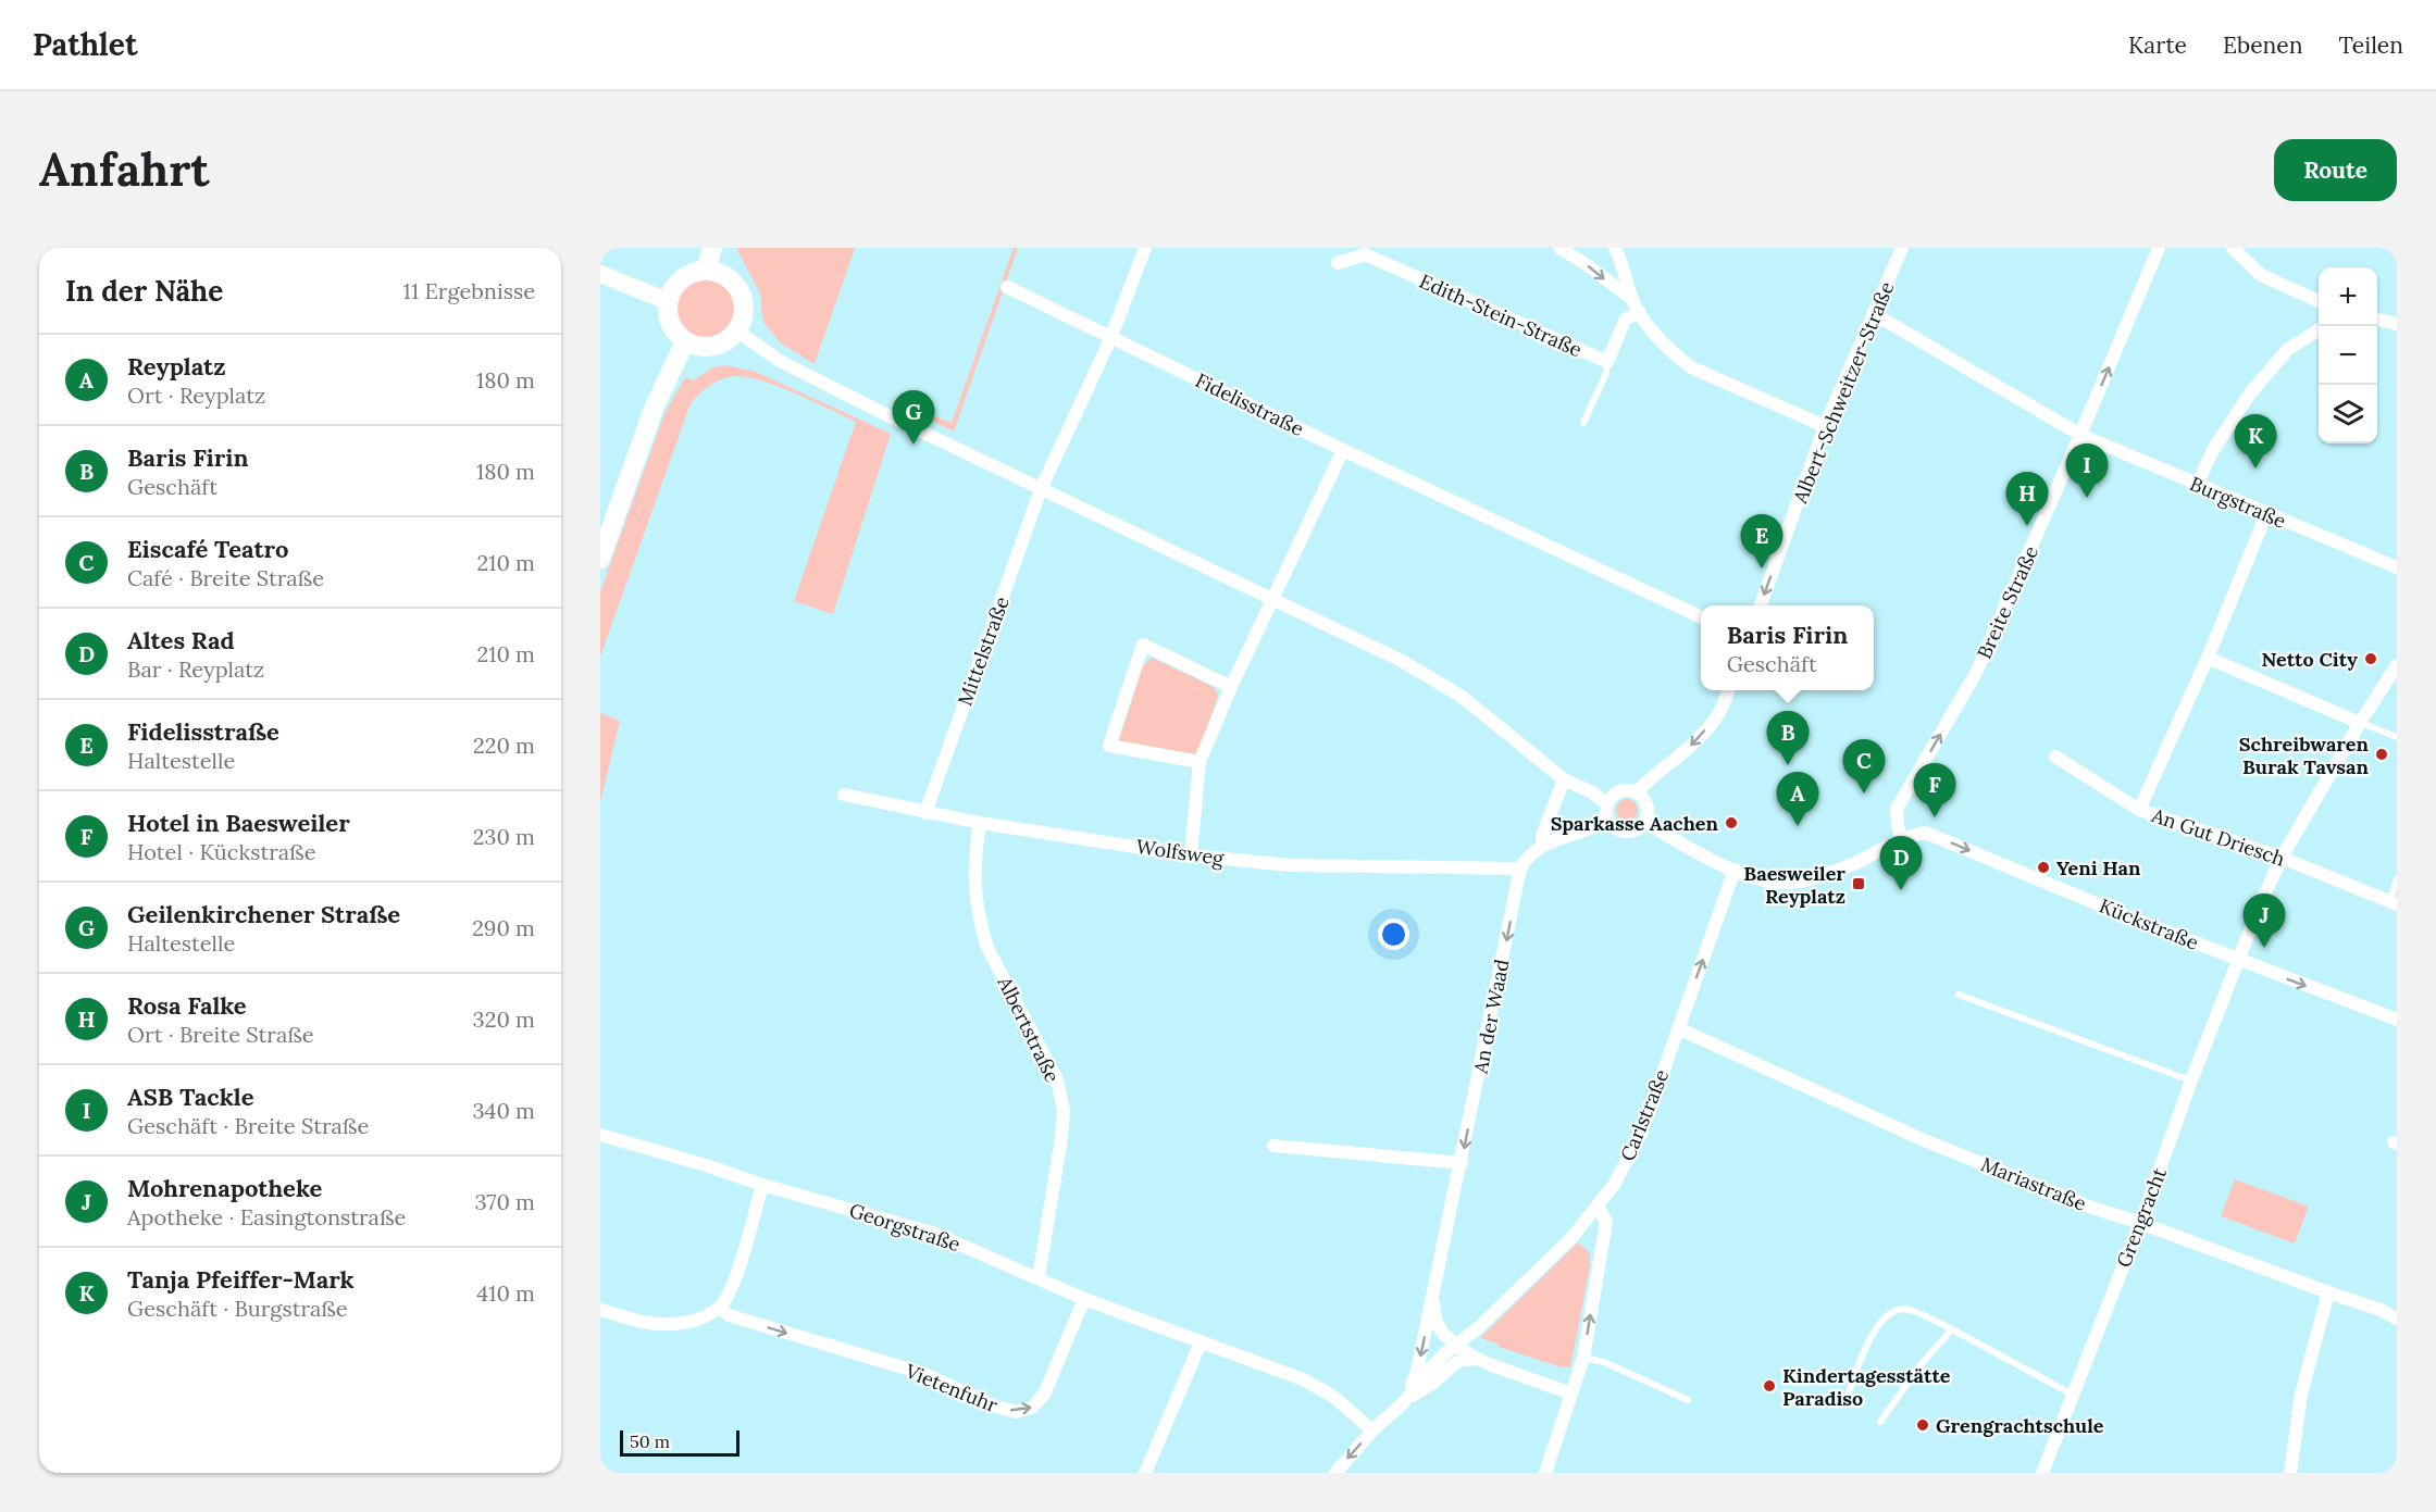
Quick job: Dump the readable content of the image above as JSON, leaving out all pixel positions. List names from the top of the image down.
{
  "streets": {
    "street": [
      "Edith-Stein-Straße",
      "Albert-Schweitzer-Straße",
      "Fidelisstraße",
      "Burgstraße",
      "Breite Straße",
      "Mittelstraße",
      "An Gut Driesch",
      "Wolfsweg",
      "Kückstraße",
      "An der Waad",
      "Albertstraße",
      "Carlstraße",
      "Mariastraße",
      "Grengracht",
      "Georgstraße",
      "Vietenfuhr"
    ]
  },
  "crossings": [
    ["Albert-Schweitzer-Straße", "Burgstraße"],
    ["Fidelisstraße", "Mittelstraße"],
    ["Burgstraße", "Breite Straße"],
    ["Breite Straße", "Kückstraße"],
    ["Mittelstraße", "Wolfsweg"],
    ["An Gut Driesch", "Grengracht"],
    ["Wolfsweg", "An der Waad"],
    ["Wolfsweg", "Albertstraße"],
    ["Kückstraße", "Carlstraße"],
    ["Kückstraße", "Grengracht"],
    ["An der Waad", "Carlstraße"],
    ["Albertstraße", "Georgstraße"],
    ["Carlstraße", "Mariastraße"],
    ["Carlstraße", "Georgstraße"],
    ["Mariastraße", "Grengracht"],
    ["Georgstraße", "Vietenfuhr"]
  ],
  "one_way": [
    "Albert-Schweitzer-Straße",
    "Breite Straße",
    "Kückstraße",
    "An der Waad",
    "Vietenfuhr"
  ],
  "places": {
    "other": [
      "Netto City",
      "Schreibwaren Burak Tavsan",
      "Sparkasse Aachen",
      "Yeni Han",
      "Kindertagesstätte Paradiso",
      "Grengrachtschule"
    ],
    "transit": ["Baesweiler Reyplatz"]
  },
  "scale_bar": "50 m",
  "page": {
    "header": "Pathlet",
    "nav": ["Karte", "Ebenen", "Teilen"],
    "buttons": "Route",
    "title": "Anfahrt",
    "heading": ["In der Nähe", "11 Ergebnisse"],
    "map_buttons": ["+", "−"],
    "list": [
      {
        "mark": "A",
        "name": "Reyplatz",
        "note": "Ort · Reyplatz",
        "value": "180 m"
      },
      {
        "mark": "B",
        "name": "Baris Firin",
        "note": "Geschäft",
        "value": "180 m"
      },
      {
        "mark": "C",
        "name": "Eiscafé Teatro",
        "note": "Café · Breite Straße",
        "value": "210 m"
      },
      {
        "mark": "D",
        "name": "Altes Rad",
        "note": "Bar · Reyplatz",
        "value": "210 m"
      },
      {
        "mark": "E",
        "name": "Fidelisstraße",
        "note": "Haltestelle",
        "value": "220 m"
      },
      {
        "mark": "F",
        "name": "Hotel in Baesweiler",
        "note": "Hotel · Kückstraße",
        "value": "230 m"
      },
      {
        "mark": "G",
        "name": "Geilenkirchener Straße",
        "note": "Haltestelle",
        "value": "290 m"
      },
      {
        "mark": "H",
        "name": "Rosa Falke",
        "note": "Ort · Breite Straße",
        "value": "320 m"
      },
      {
        "mark": "I",
        "name": "ASB Tackle",
        "note": "Geschäft · Breite Straße",
        "value": "340 m"
      },
      {
        "mark": "J",
        "name": "Mohrenapotheke",
        "note": "Apotheke · Easingtonstraße",
        "value": "370 m"
      },
      {
        "mark": "K",
        "name": "Tanja Pfeiffer-Mark",
        "note": "Geschäft · Burgstraße",
        "value": "410 m"
      }
    ],
    "pins": [
      "G",
      "K",
      "I",
      "H",
      "E",
      "B",
      "C",
      "F",
      "A",
      "D",
      "J"
    ],
    "popup": ["Baris Firin", "Geschäft"],
    "scale": "50 m"
  }
}
